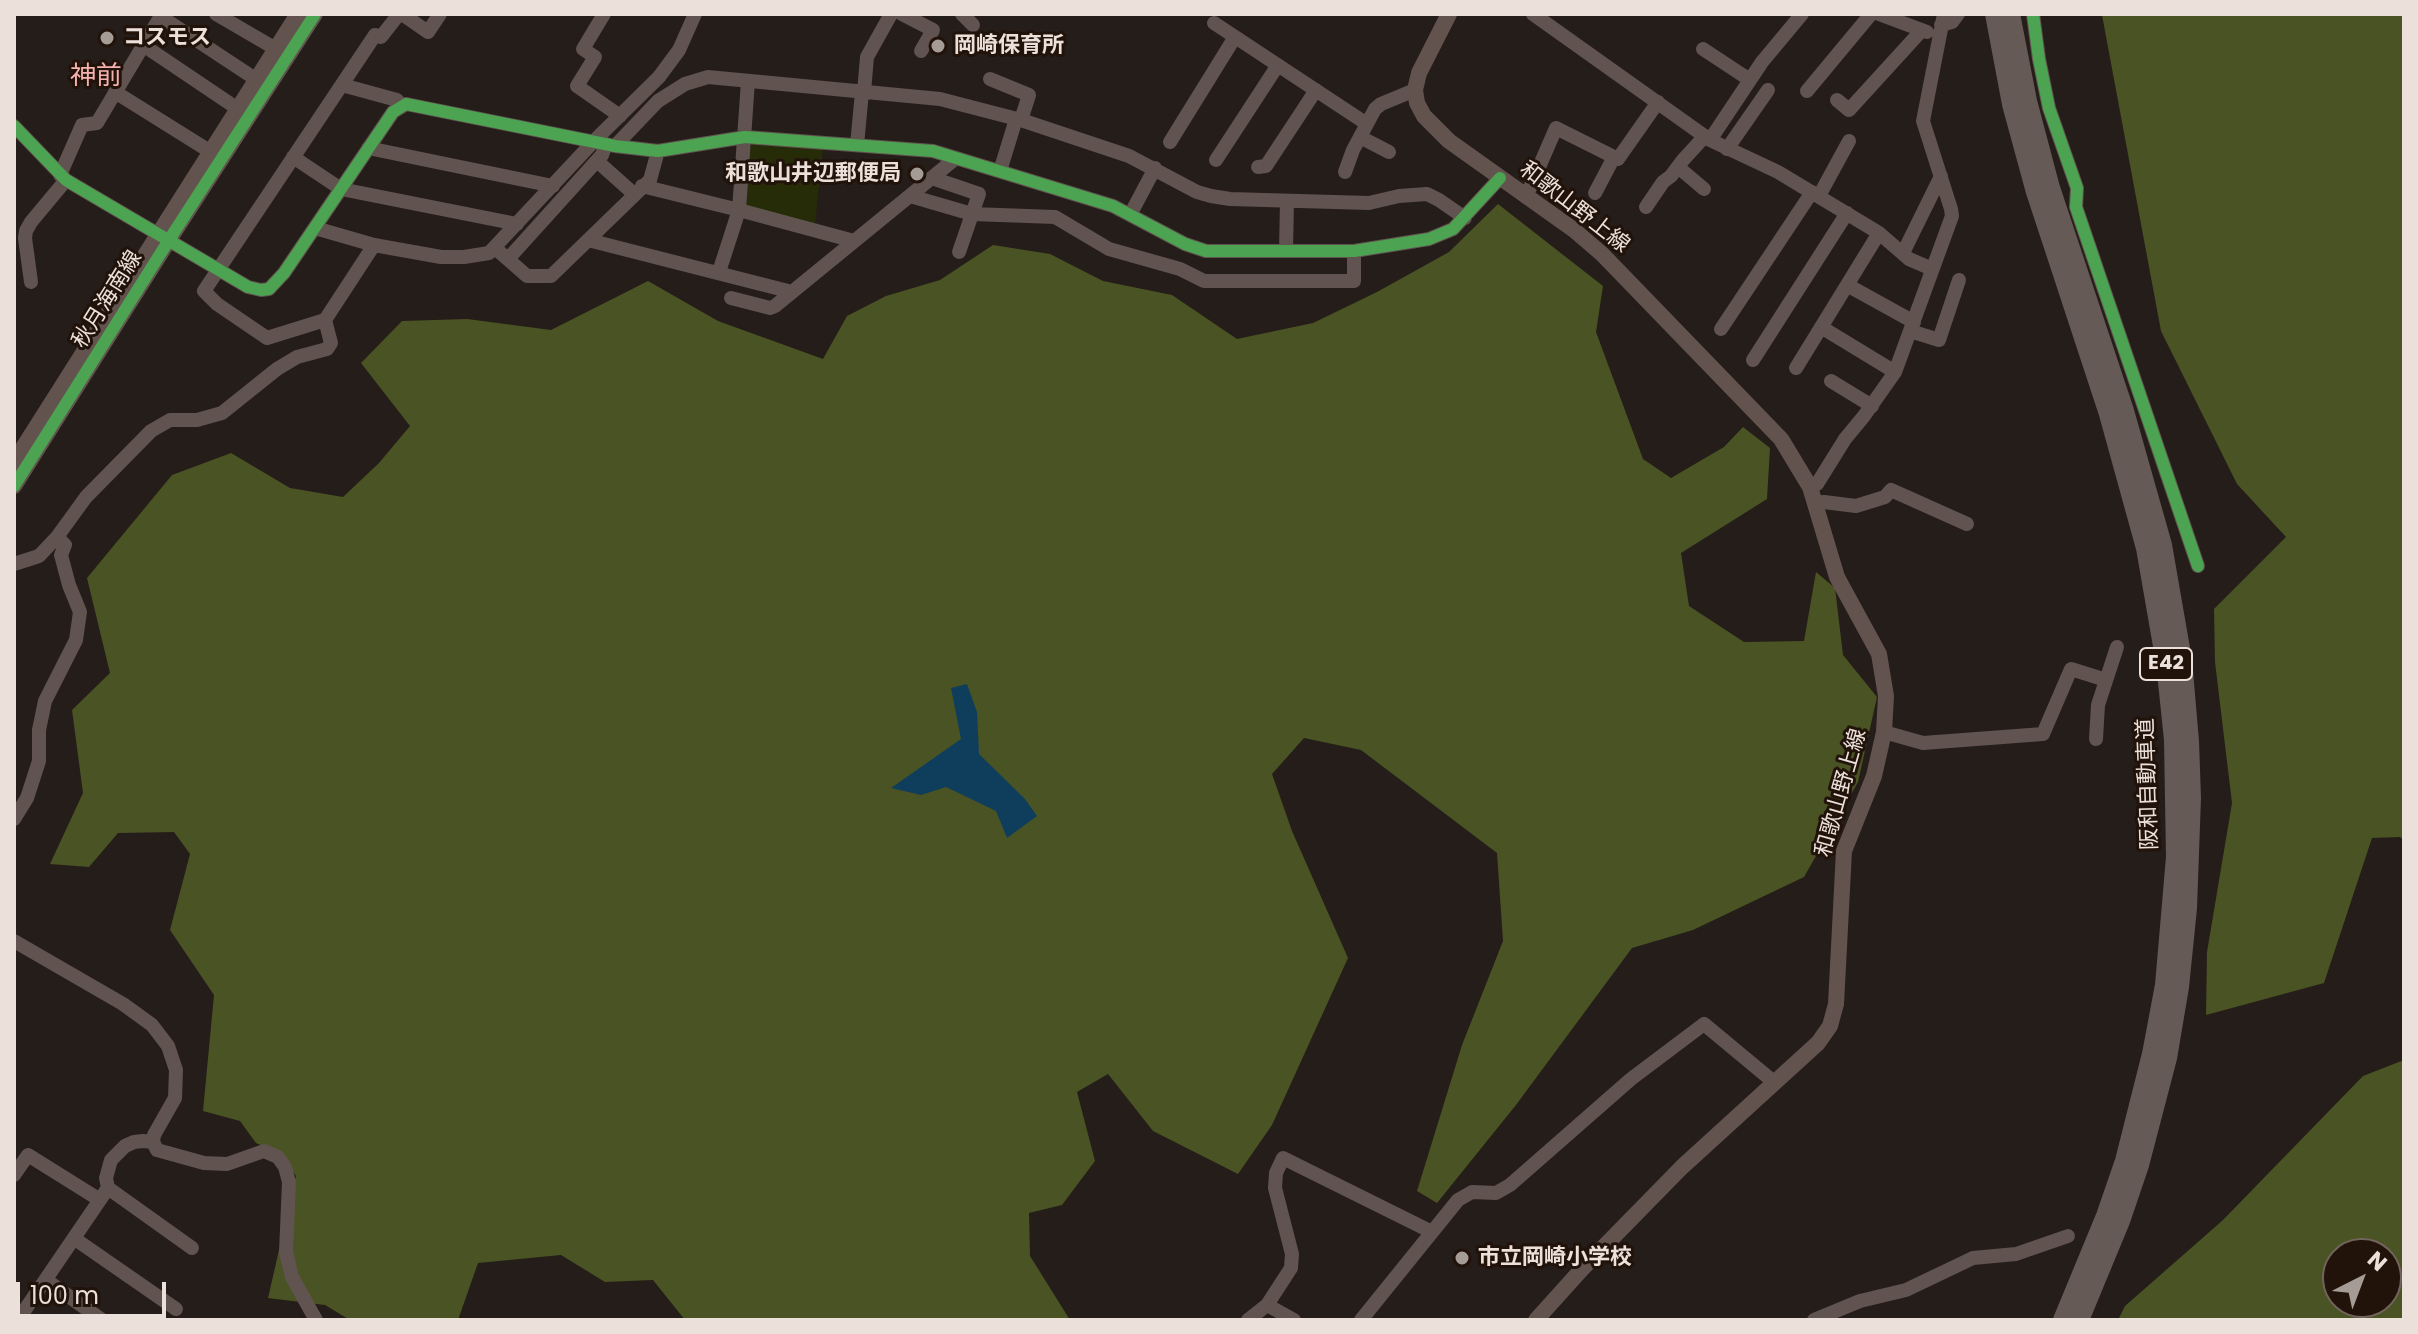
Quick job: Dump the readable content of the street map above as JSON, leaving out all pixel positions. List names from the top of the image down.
{
  "streets": {
    "highway": ["E42", "阪和自動車道"],
    "main road": ["和歌山野上線", "秋月海南線"]
  },
  "districts": ["神前"],
  "places": [
    "コスモス",
    "岡崎保育所",
    "和歌山井辺郵便局",
    "市立岡崎小学校"
  ],
  "scale_bar": "100 m",
  "north": "top right"
}
